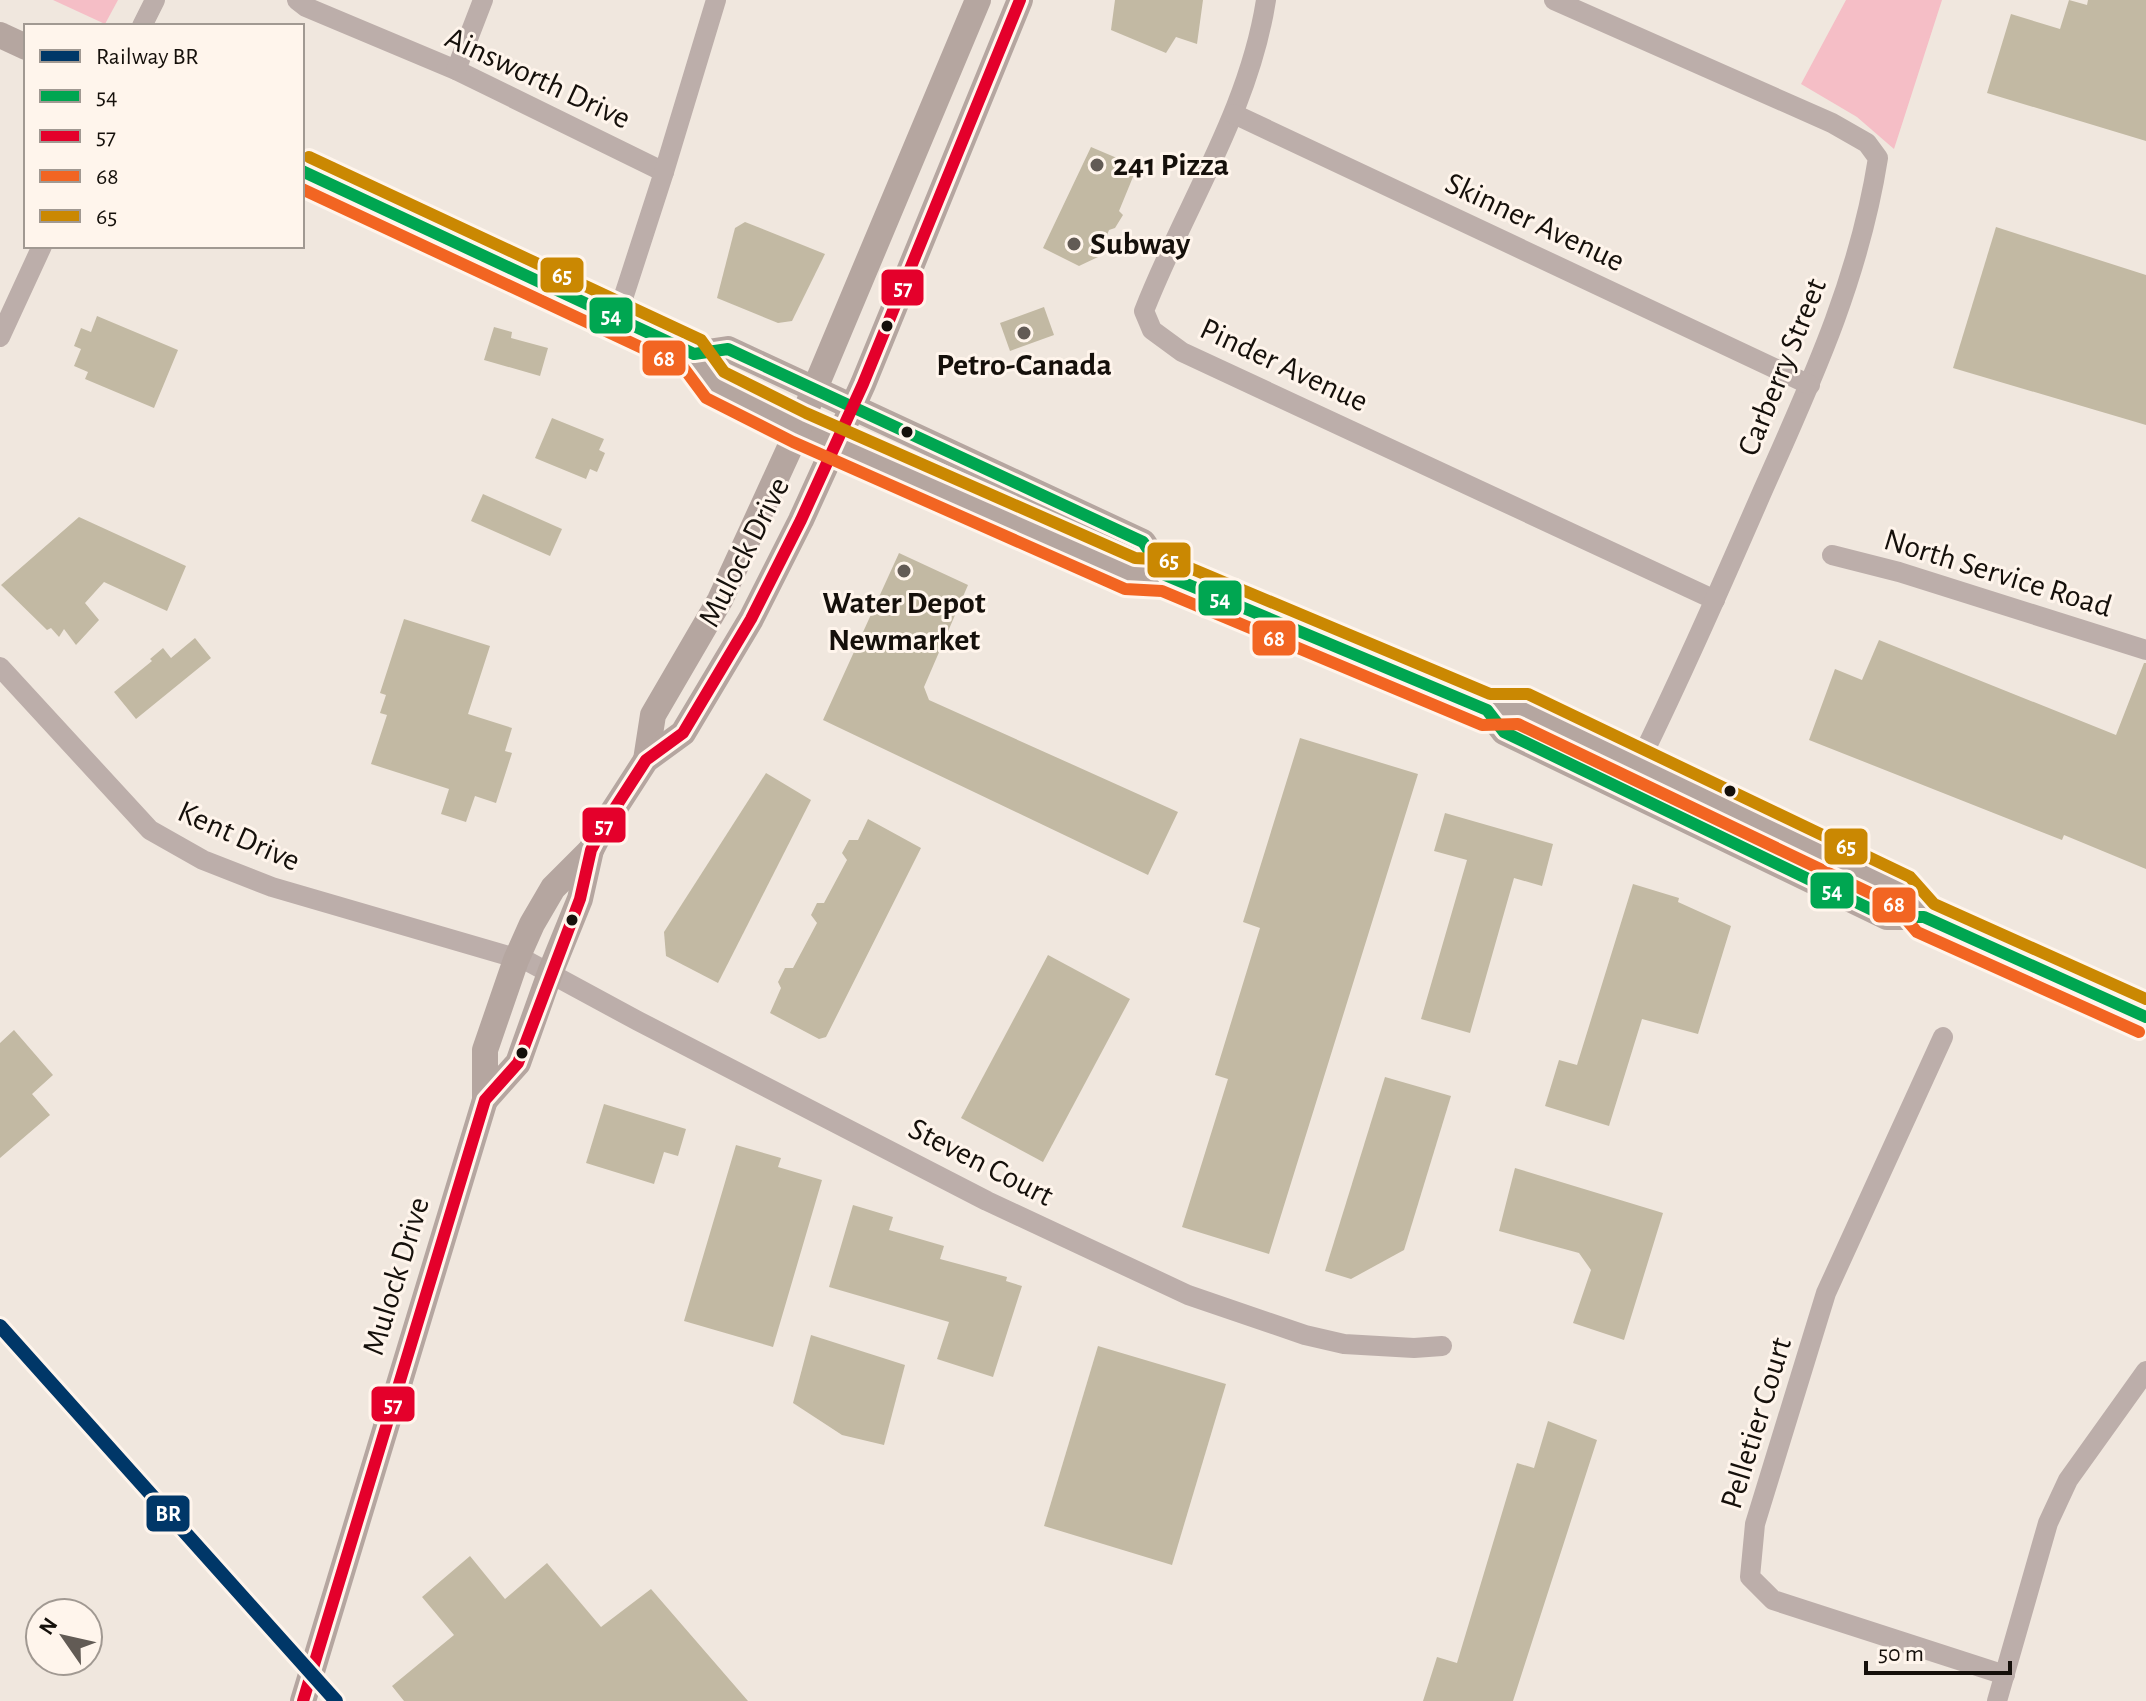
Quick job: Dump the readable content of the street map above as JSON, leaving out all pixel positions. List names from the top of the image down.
{
  "streets": {
    "main road": ["Mulock Drive"],
    "street": [
      "Ainsworth Drive",
      "Skinner Avenue",
      "Pinder Avenue",
      "Carberry Street",
      "North Service Road",
      "Kent Drive",
      "Steven Court",
      "Pelletier Court"
    ]
  },
  "crossings": [
    ["Skinner Avenue", "Pinder Avenue"],
    ["Skinner Avenue", "Carberry Street"],
    ["Pinder Avenue", "Carberry Street"],
    ["Mulock Drive", "Kent Drive"],
    ["Mulock Drive", "Steven Court"],
    ["Kent Drive", "Steven Court"]
  ],
  "places": [
    "241 Pizza",
    "Subway",
    "Petro-Canada",
    "Water Depot Newmarket"
  ],
  "lines": [
    "transit line 57",
    "transit line 65",
    "transit line 54",
    "transit line 68",
    "rail line BR"
  ],
  "legend": [
    "Railway BR",
    "54",
    "57",
    "68",
    "65"
  ],
  "scale_bar": "50 m",
  "north": "top left"
}
